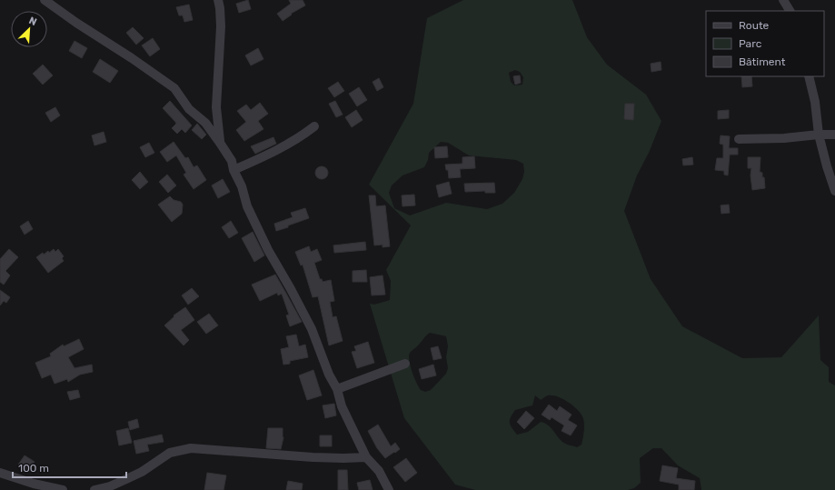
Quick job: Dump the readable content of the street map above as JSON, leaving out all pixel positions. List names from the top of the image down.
{
  "legend": ["Route", "Parc", "Bâtiment"],
  "scale_bar": "100 m",
  "north": "top right"
}
